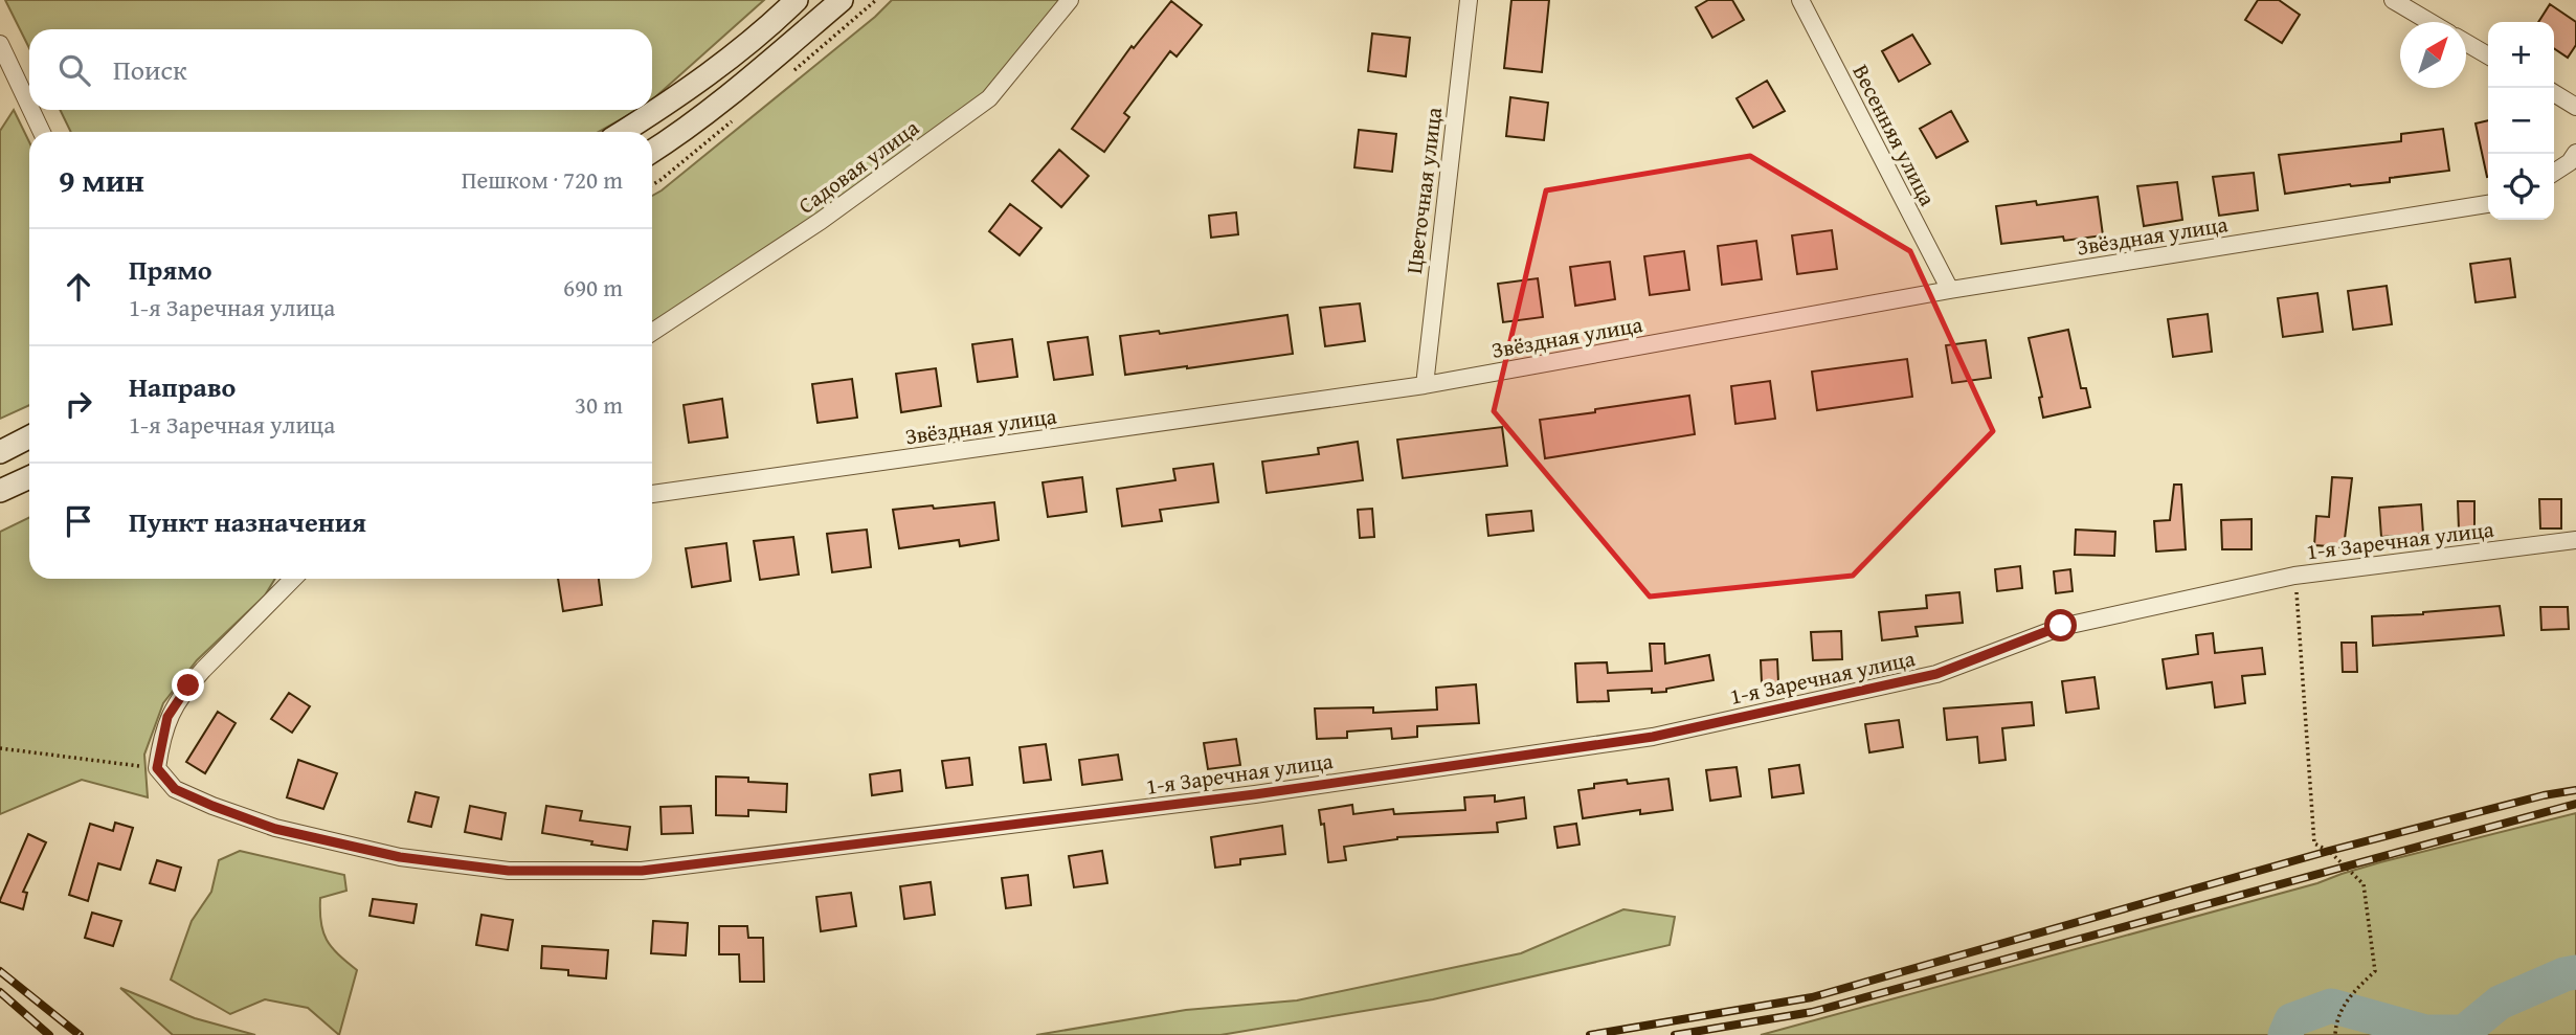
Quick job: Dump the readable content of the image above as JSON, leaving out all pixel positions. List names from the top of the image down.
{
  "streets": {
    "street": [
      "Весенняя улица",
      "Садовая улица",
      "Цветочная улица",
      "Звёздная улица",
      "1-я Заречная улица"
    ]
  },
  "crossings": [
    ["Весенняя улица", "Звёздная улица"],
    ["Цветочная улица", "Звёздная улица"]
  ],
  "north": "top right",
  "page": {
    "map_buttons": ["+", "−"],
    "search": "Поиск",
    "heading": ["9 мин", "Пешком · 720 m"],
    "list": [
      ["Прямо", "1-я Заречная улица", "690 m"],
      ["Направо", "1-я Заречная улица", "30 m"],
      "Пункт назначения"
    ]
  }
}
